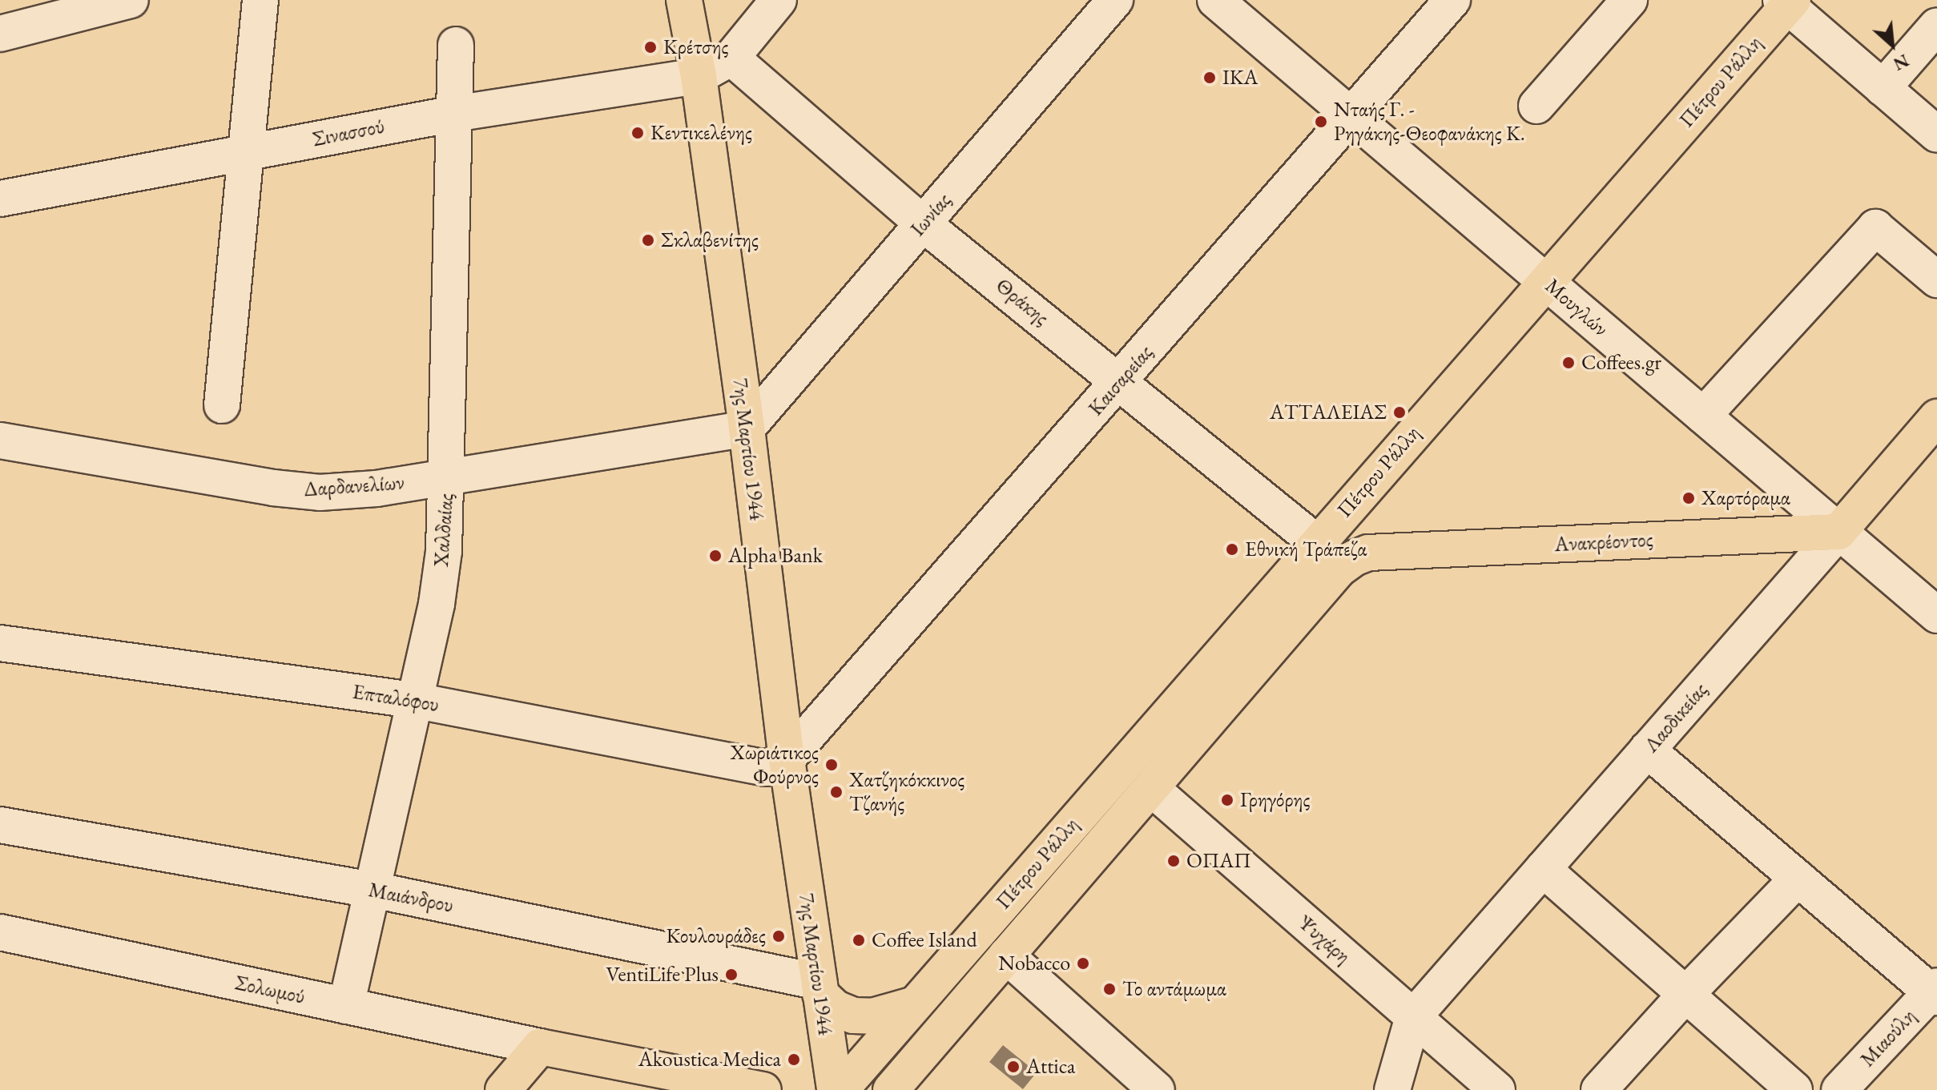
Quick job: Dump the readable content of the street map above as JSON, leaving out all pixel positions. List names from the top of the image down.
{
  "streets": {
    "main road": [
      "Πέτρου Ράλλη",
      "7ης Μαρτίου 1944",
      "Ανακρέοντος",
      "Λαοδικείας"
    ],
    "street": [
      "Σινασσού",
      "Ιωνίας",
      "Θράκης",
      "Μουγλών",
      "Καισαρείας",
      "Δαρδανελίων",
      "Χαλδαίας",
      "Επταλόφου",
      "Μαιάνδρου",
      "Ψυχάρη",
      "Σολωμού",
      "Μιαούλη"
    ]
  },
  "crossings": [
    ["Πέτρου Ράλλη", "Θράκης"],
    ["Πέτρου Ράλλη", "Μουγλών"],
    ["Πέτρου Ράλλη", "Ανακρέοντος"],
    ["Πέτρου Ράλλη", "Ψυχάρη"],
    ["Σινασσού", "7ης Μαρτίου 1944"],
    ["Σινασσού", "Χαλδαίας"],
    ["Ιωνίας", "Θράκης"],
    ["Ιωνίας", "7ης Μαρτίου 1944"],
    ["Ιωνίας", "Δαρδανελίων"],
    ["Θράκης", "Καισαρείας"],
    ["Μουγλών", "Καισαρείας"],
    ["Μουγλών", "Ανακρέοντος"],
    ["Μουγλών", "Λαοδικείας"],
    ["Καισαρείας", "7ης Μαρτίου 1944"],
    ["Καισαρείας", "Επταλόφου"],
    ["7ης Μαρτίου 1944", "Δαρδανελίων"],
    ["7ης Μαρτίου 1944", "Επταλόφου"],
    ["7ης Μαρτίου 1944", "Μαιάνδρου"],
    ["Δαρδανελίων", "Χαλδαίας"],
    ["Χαλδαίας", "Επταλόφου"],
    ["Χαλδαίας", "Μαιάνδρου"],
    ["Χαλδαίας", "Σολωμού"],
    ["Ανακρέοντος", "Λαοδικείας"],
    ["Λαοδικείας", "Ψυχάρη"]
  ],
  "places": [
    "Κρέτσης",
    "ΙΚΑ",
    "Νταής Γ. - Ρηγάκης-Θεοφανάκης Κ.",
    "Κεντικελένης",
    "Σκλαβενίτης",
    "Coffees.gr",
    "ΑΤΤΑΛΕΙΑΣ",
    "Χαρτόραμα",
    "Εθνική Τράπεζα",
    "Alpha Bank",
    "Χωριάτικος Φούρνος",
    "Χατζηκόκκινος Τζανής",
    "Γρηγόρης",
    "ΟΠΑΠ",
    "Κουλουράδες",
    "Coffee Island",
    "Nobacco",
    "VentiLife Plus",
    "Το αντάμωμα",
    "Akoustica Medica",
    "Attica"
  ],
  "north": "bottom right"
}
